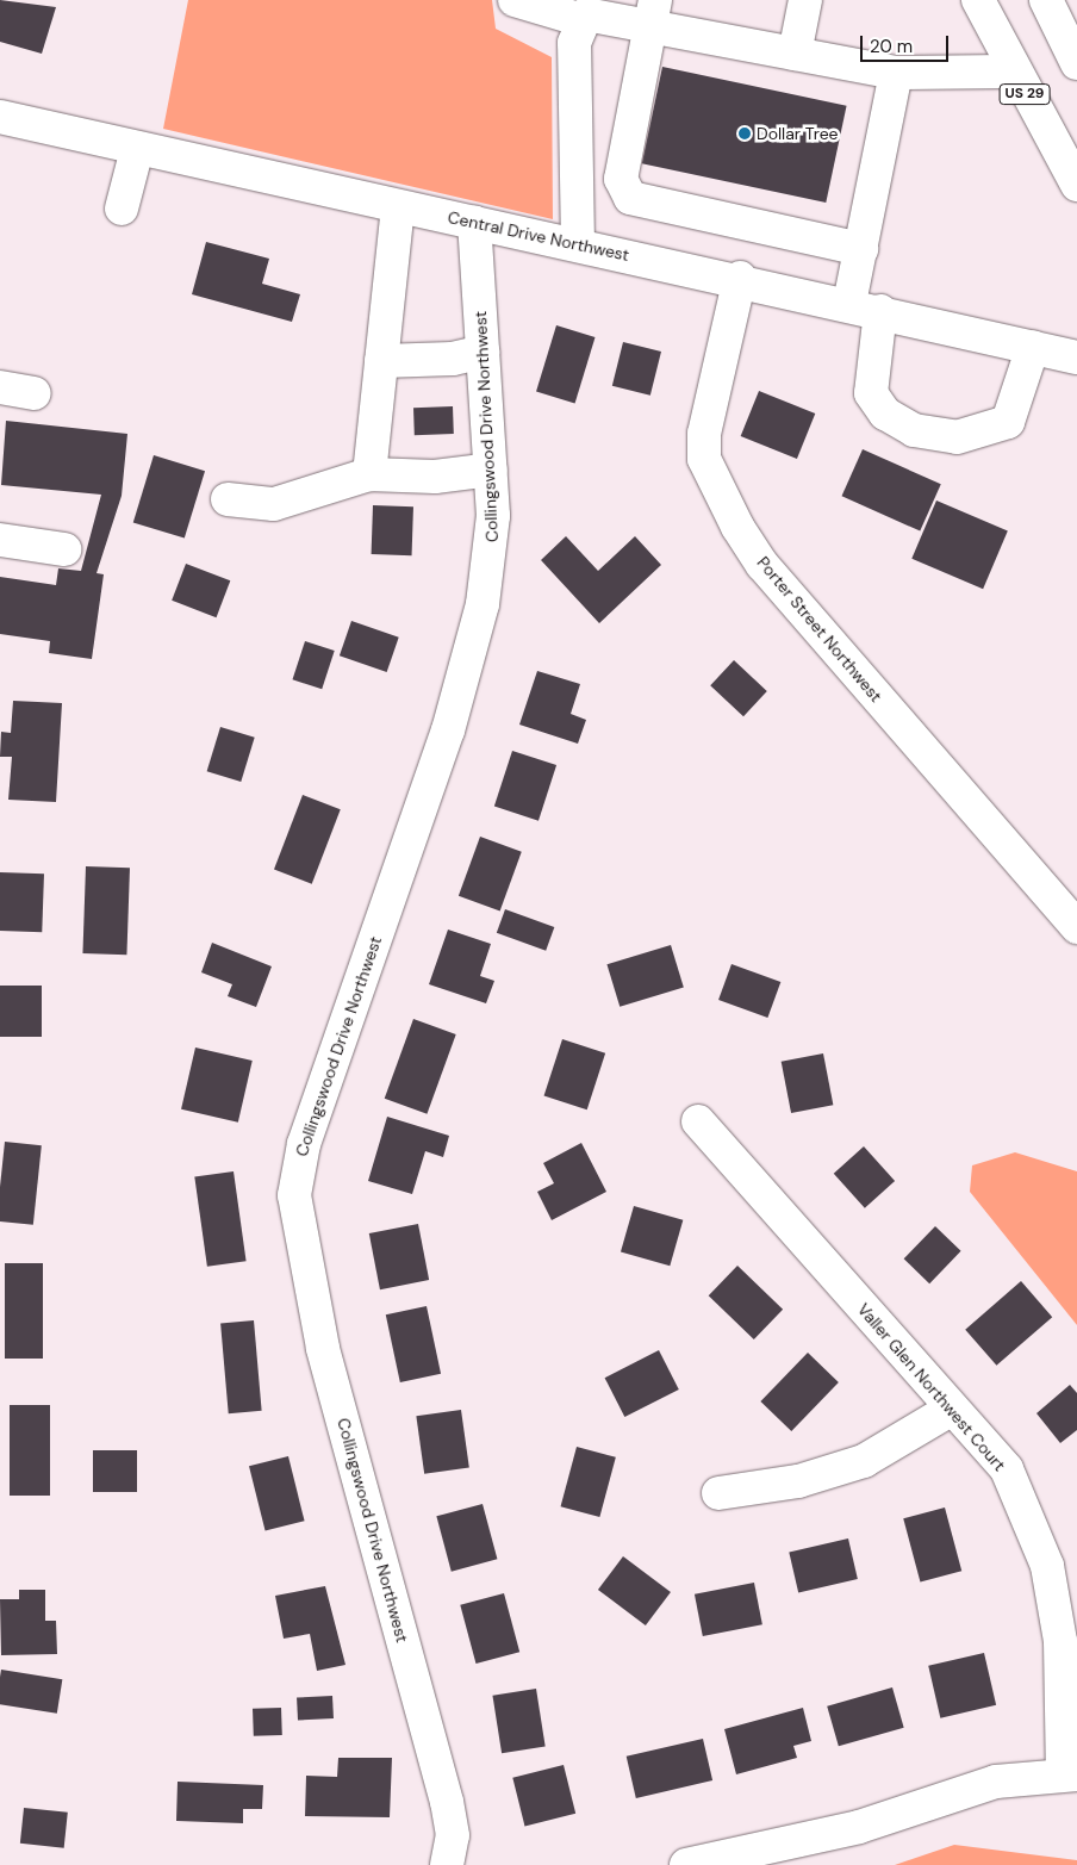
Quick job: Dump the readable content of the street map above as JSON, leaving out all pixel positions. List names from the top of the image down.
{
  "streets": {
    "main road": [
      "US 29",
      "Central Drive Northwest",
      "Collingswood Drive Northwest",
      "Porter Street Northwest",
      "Valler Glen Northwest Court"
    ]
  },
  "crossings": [
    ["Central Drive Northwest", "Collingswood Drive Northwest"],
    ["Central Drive Northwest", "Porter Street Northwest"]
  ],
  "places": ["Dollar Tree"],
  "scale_bar": "20 m"
}
